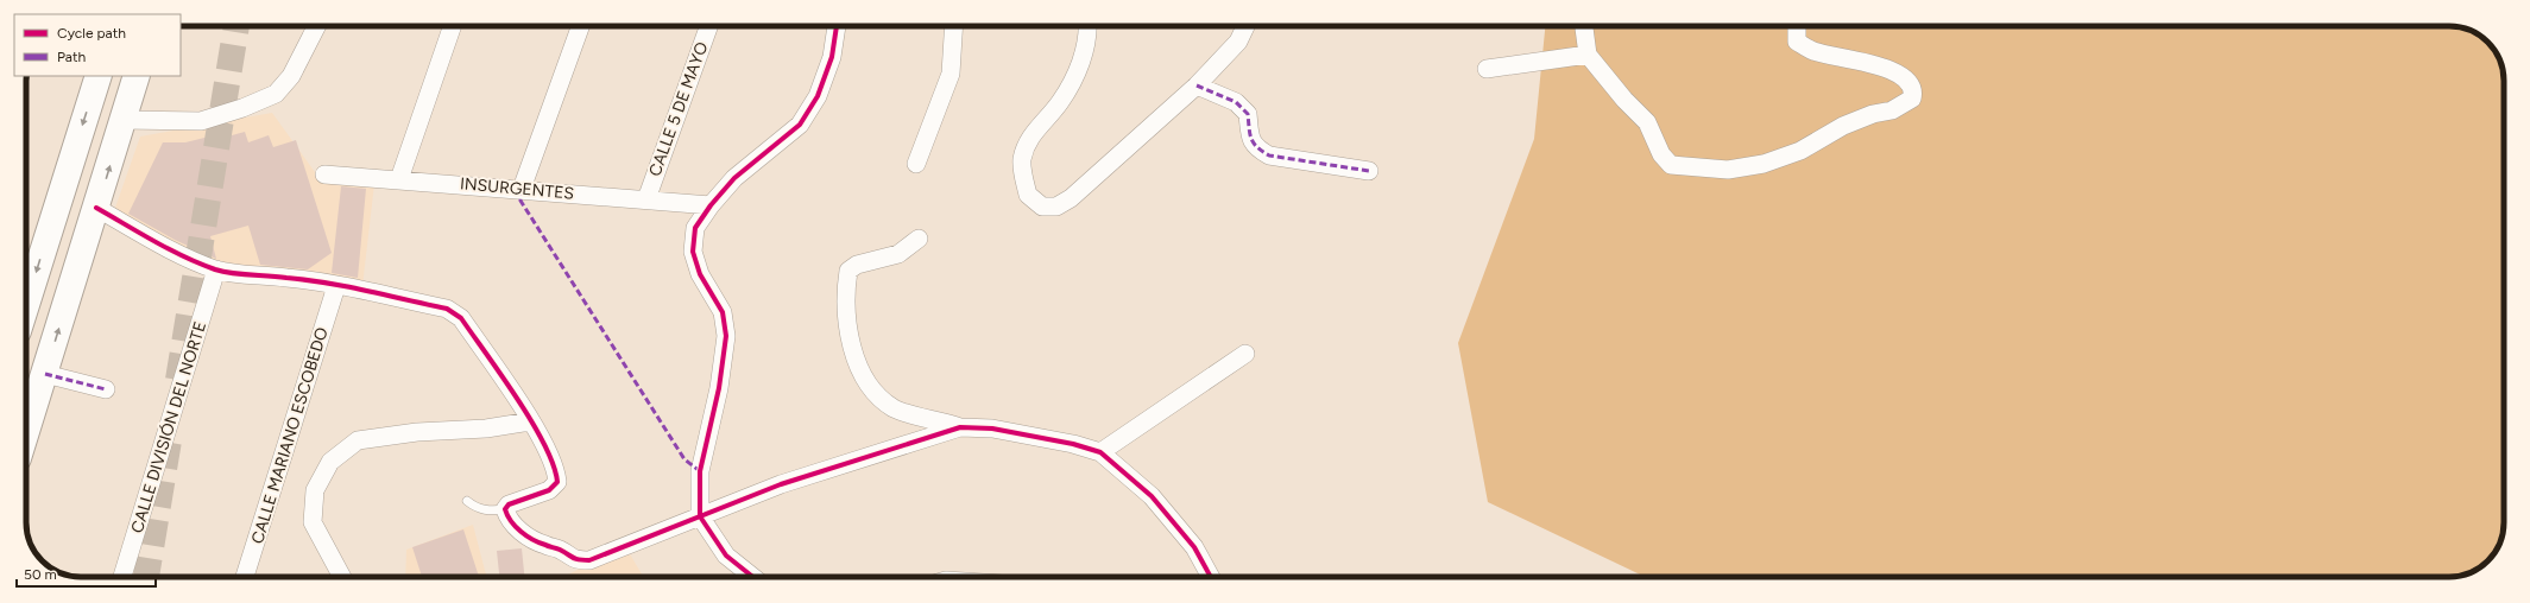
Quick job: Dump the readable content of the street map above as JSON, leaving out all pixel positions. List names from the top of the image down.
{
  "streets": {
    "street": [
      "CALLE 5 DE MAYO",
      "INSURGENTES",
      "CALLE DIVISIÓN DEL NORTE",
      "CALLE MARIANO ESCOBEDO"
    ]
  },
  "crossings": [
    ["CALLE 5 DE MAYO", "INSURGENTES"]
  ],
  "legend": ["Cycle path", "Path"],
  "scale_bar": "50 m"
}
